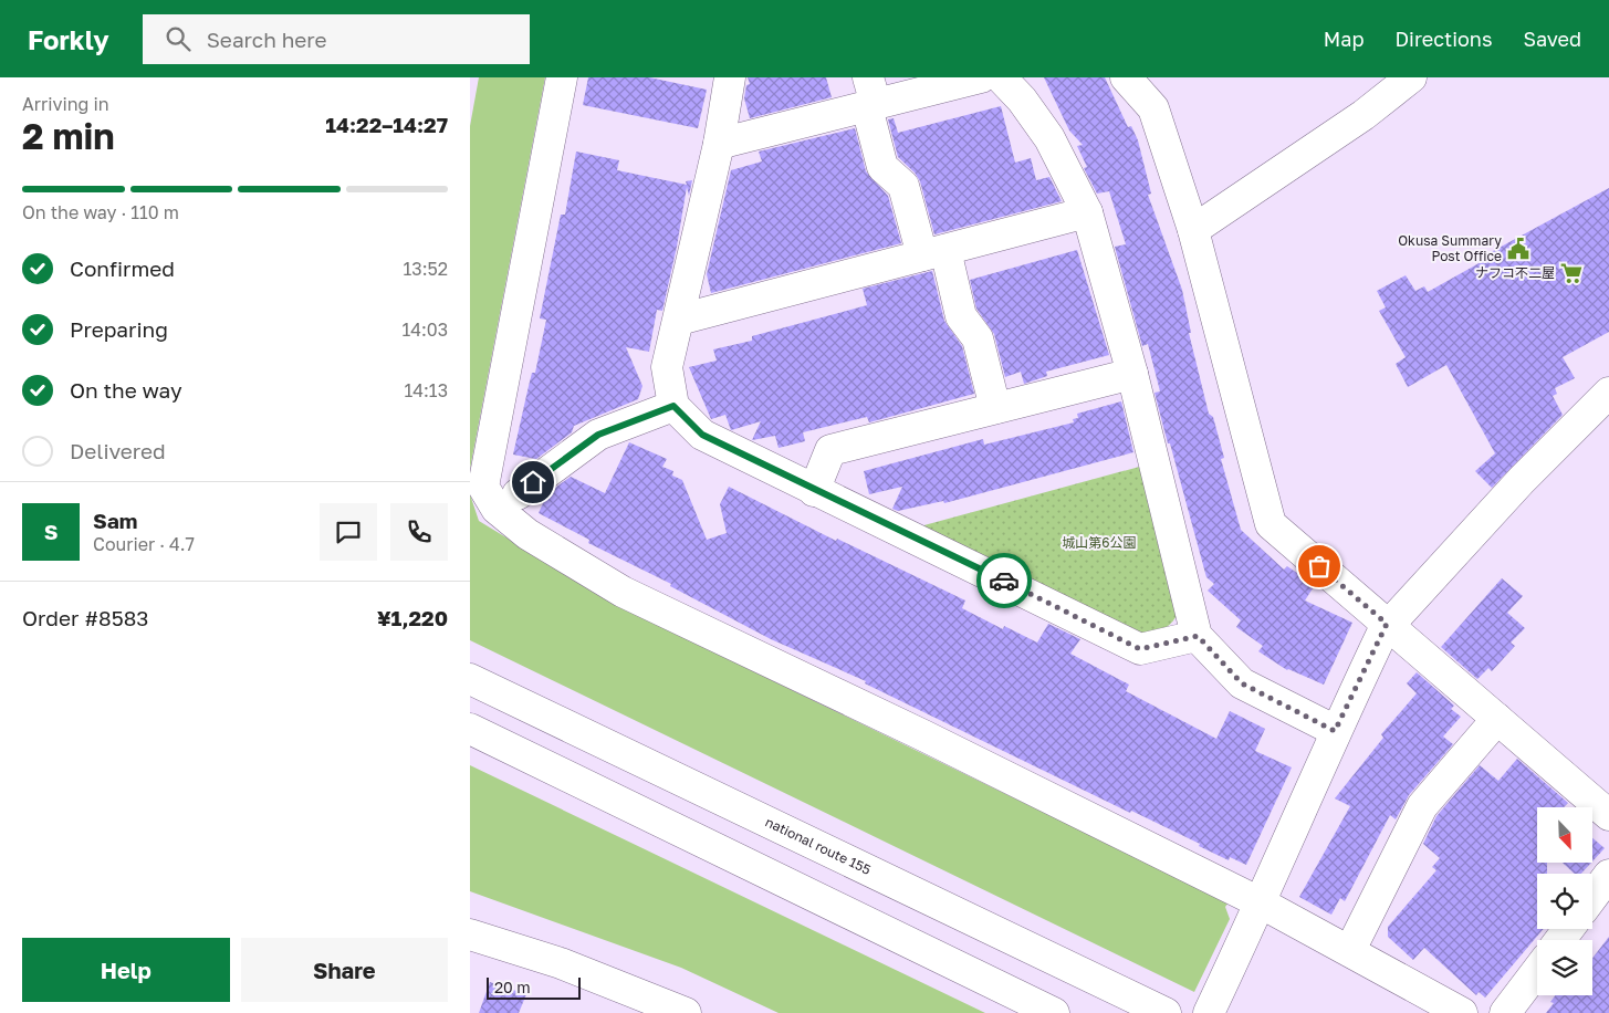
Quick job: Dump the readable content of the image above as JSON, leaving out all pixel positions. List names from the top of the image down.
{
  "streets": {
    "main road": ["national route 155"]
  },
  "parks": ["城山第6公園"],
  "places": {
    "public building": ["Okusa Summary Post Office"],
    "supermarket": ["ナフコ不二屋"]
  },
  "scale_bar": "20 m",
  "north": "bottom right",
  "page": {
    "header": "Forkly",
    "search": "Search here",
    "nav": ["Map", "Directions", "Saved"],
    "heading": ["2 min", "Arriving in", "14:22–14:27"],
    "panel": [
      "Sam",
      "Courier · 4.7",
      "Order #8583",
      "¥1,220"
    ],
    "bar": "On the way · 110 m",
    "list": [
      ["Confirmed", "13:52"],
      ["Preparing", "14:03"],
      ["On the way", "14:13"],
      "Delivered"
    ],
    "round": "S",
    "buttons": ["Help", "Share"],
    "scale": "20 m"
  }
}
